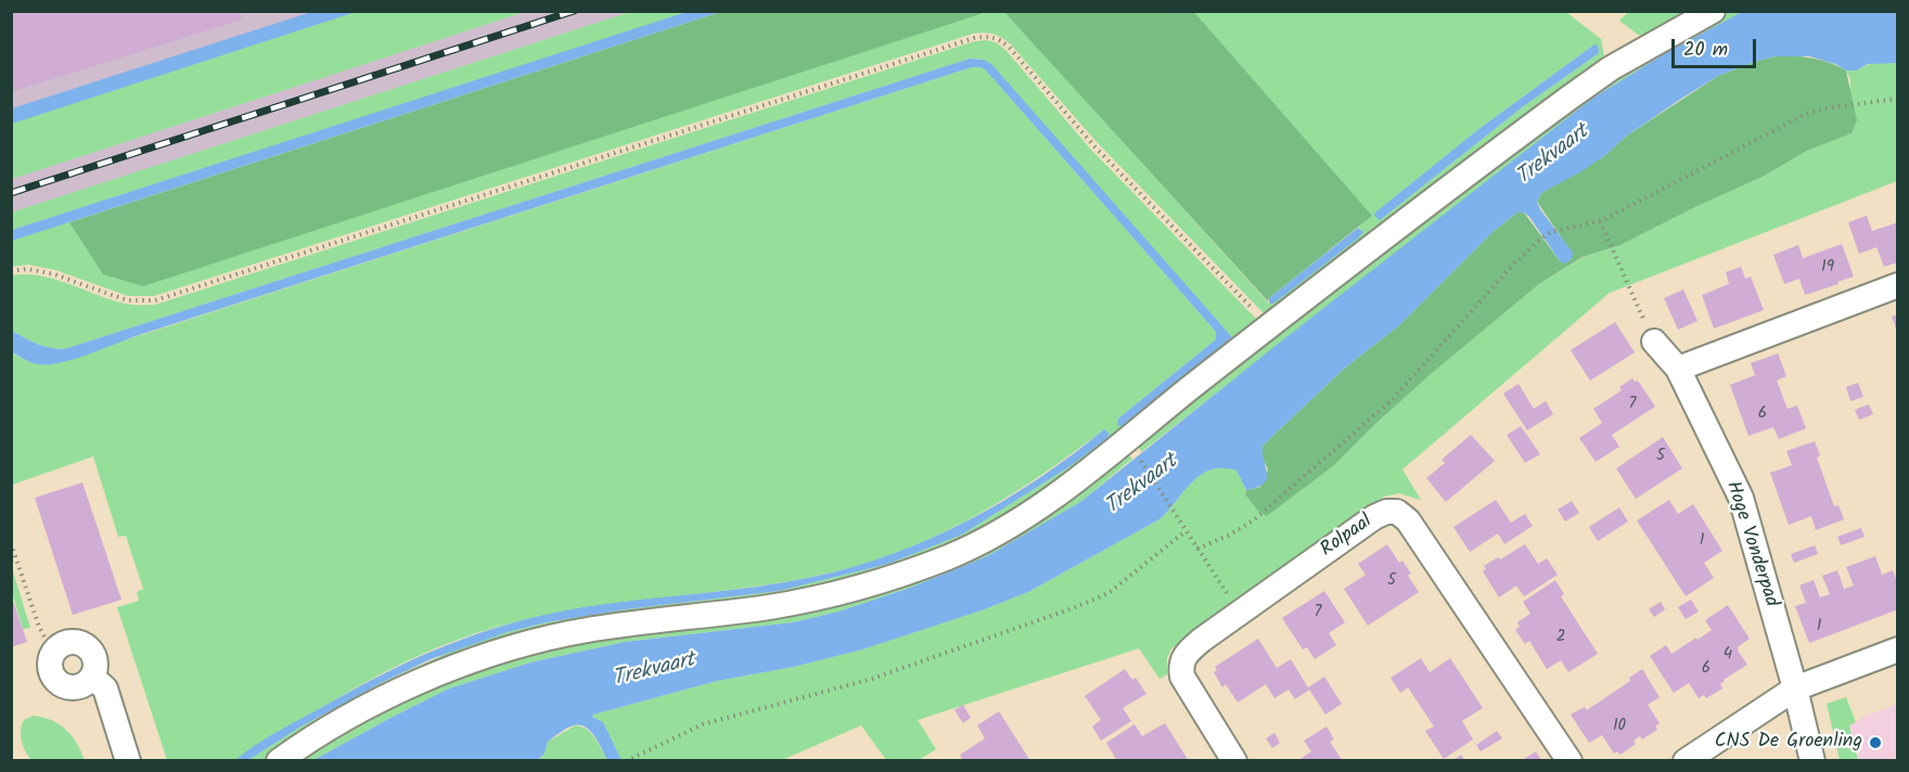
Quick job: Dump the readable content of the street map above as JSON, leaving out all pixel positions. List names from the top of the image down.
{
  "streets": {
    "street": ["Rolpaal", "Hoge Vonderpad"]
  },
  "water": ["Trekvaart"],
  "places": ["CNS De Groenling"],
  "house_numbers": [
    "19",
    "7",
    "6",
    "5",
    "1",
    "5",
    "7",
    "1",
    "2",
    "4",
    "6",
    "10"
  ],
  "scale_bar": "20 m"
}
